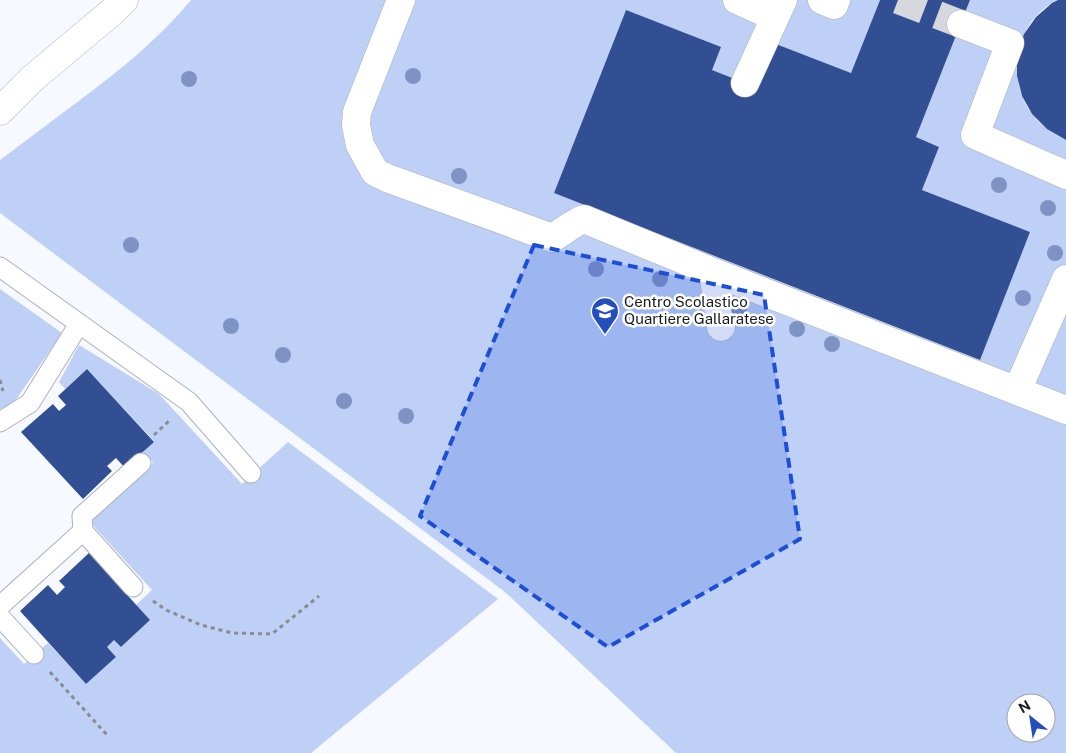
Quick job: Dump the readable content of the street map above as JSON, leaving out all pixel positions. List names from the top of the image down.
{
  "places": {
    "school or university": ["Centro Scolastico Quartiere Gallaratese"]
  },
  "north": "top left"
}
